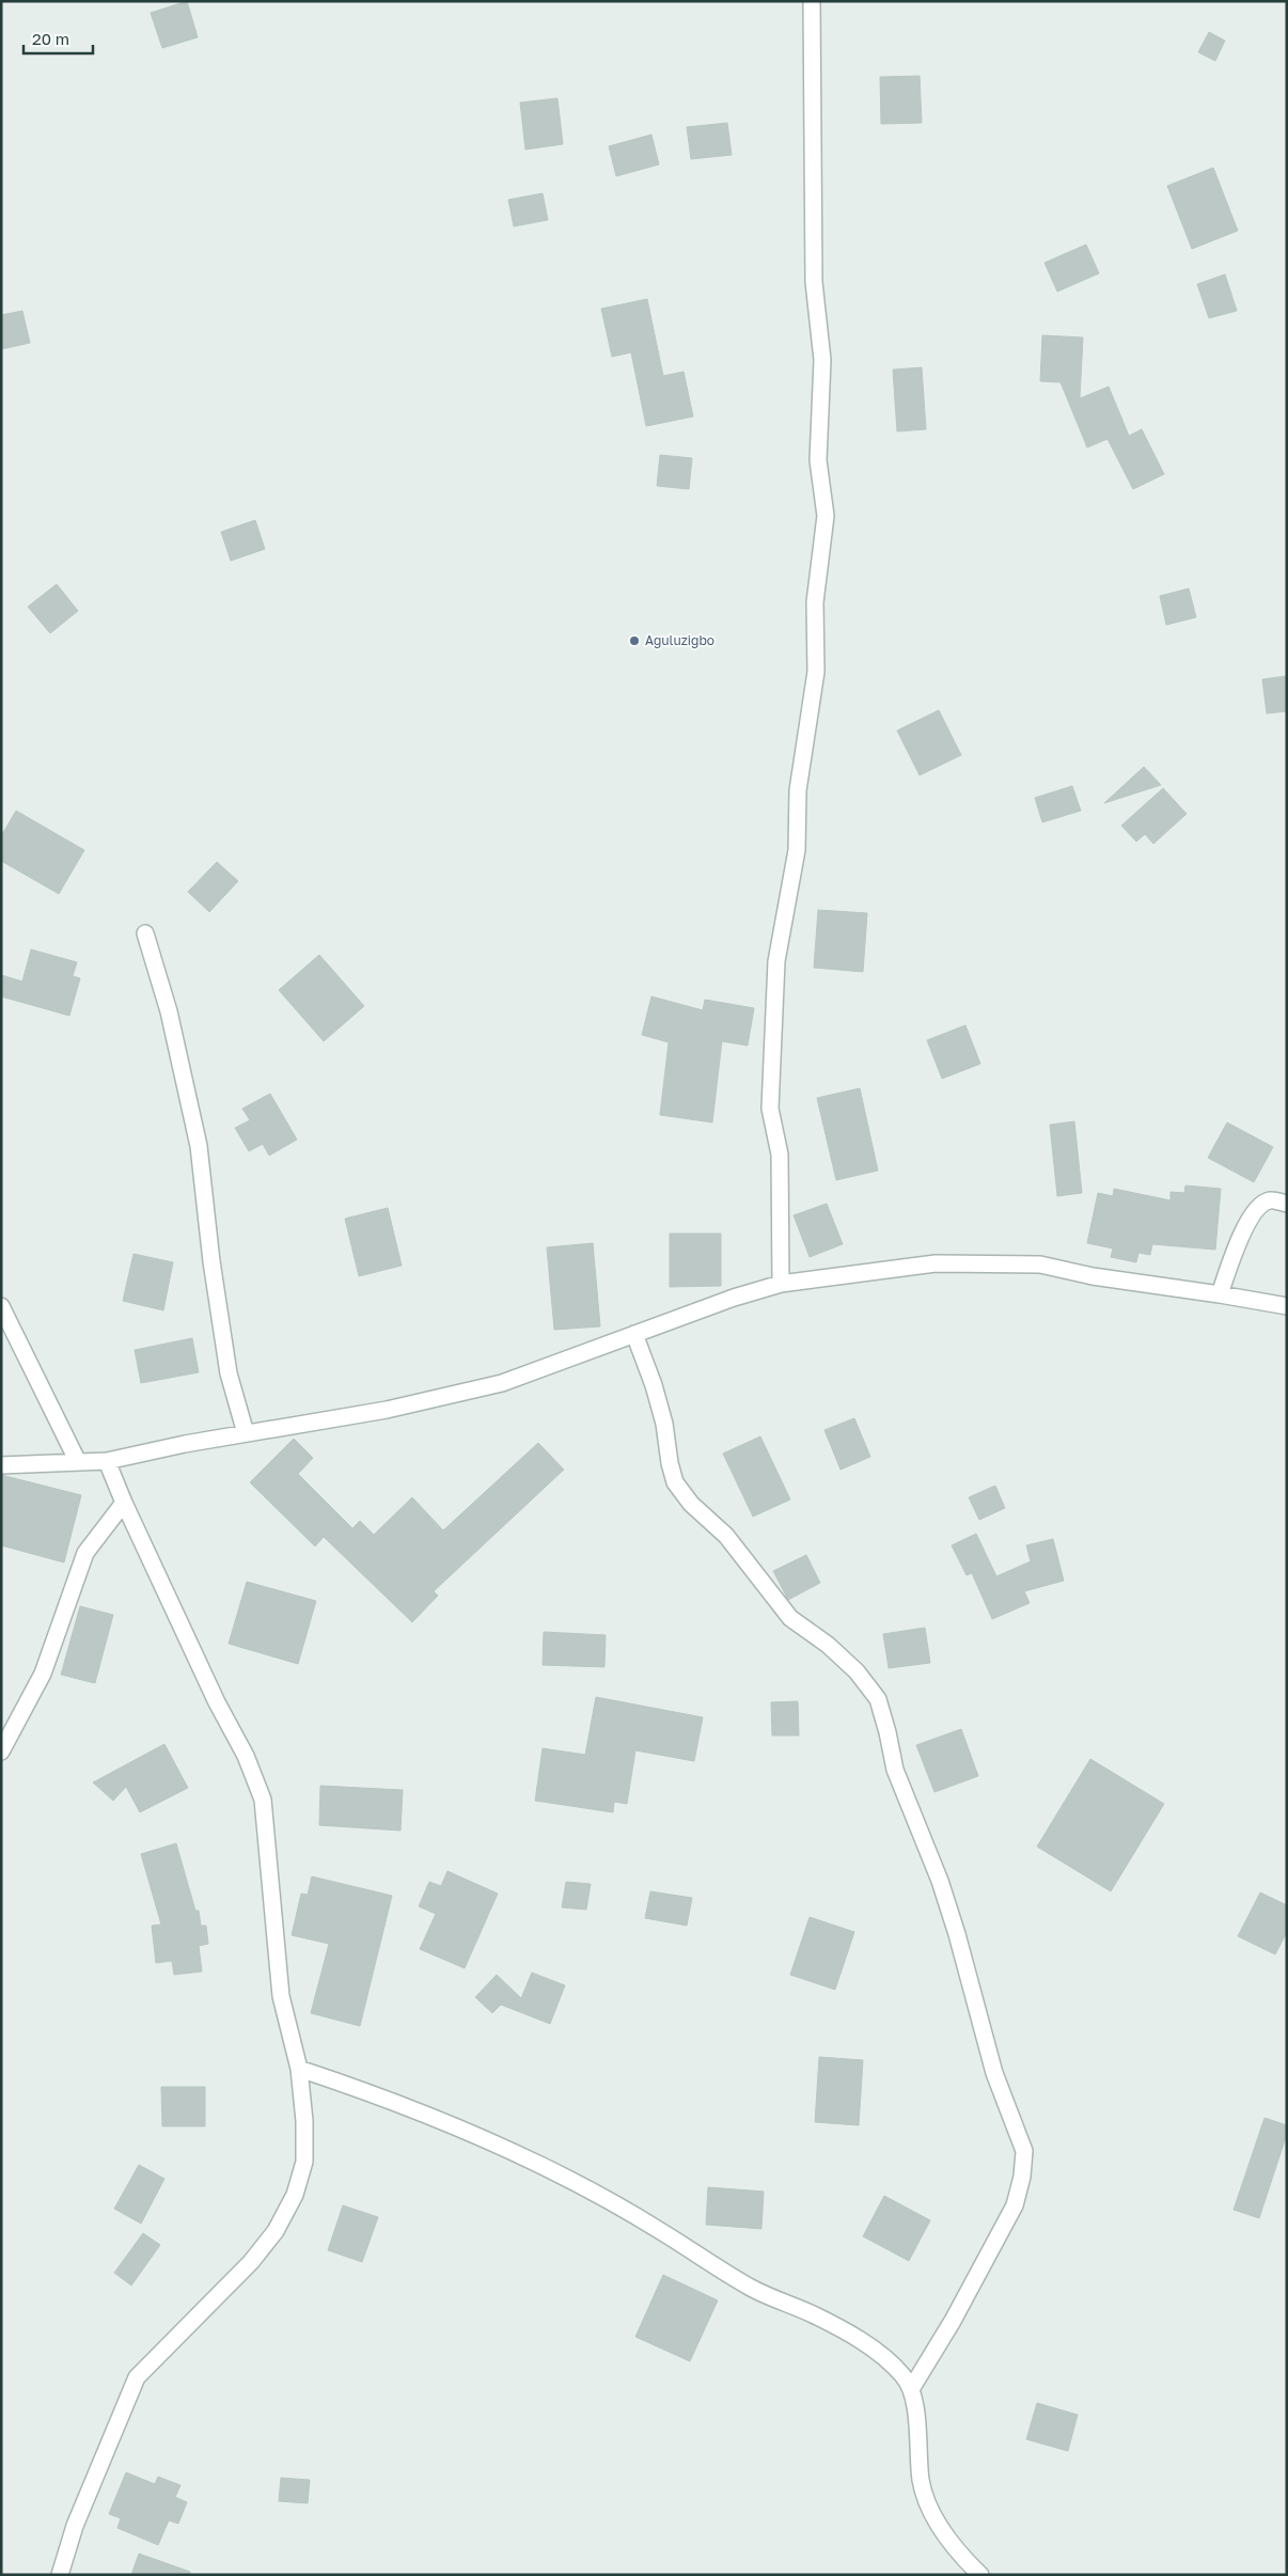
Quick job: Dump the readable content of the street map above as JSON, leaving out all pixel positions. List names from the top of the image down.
{
  "places": ["Aguluzigbo"],
  "scale_bar": "20 m"
}
